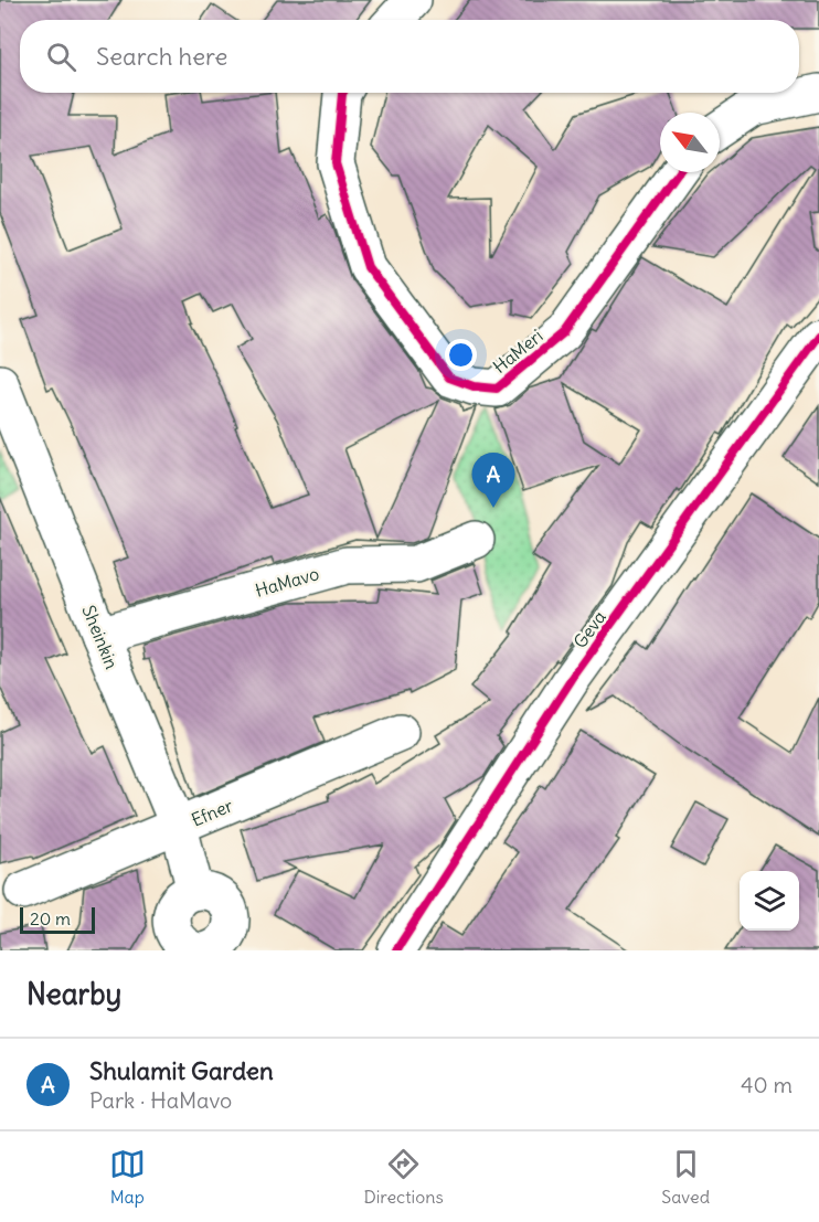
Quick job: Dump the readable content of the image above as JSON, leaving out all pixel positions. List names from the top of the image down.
{
  "streets": {
    "street": [
      "HaMeri",
      "HaMavo",
      "Geva",
      "Sheinkin",
      "Efner"
    ]
  },
  "crossings": [
    ["HaMavo", "Sheinkin"],
    ["Sheinkin", "Efner"]
  ],
  "scale_bar": "20 m",
  "north": "top left",
  "page": {
    "search": "Search here",
    "pins": "A",
    "scale": "20 m",
    "heading": "Nearby",
    "list": [
      {
        "mark": "A",
        "name": "Shulamit Garden",
        "note": "Park · HaMavo",
        "value": "40 m"
      }
    ],
    "nav": ["Map", "Directions", "Saved"]
  }
}
